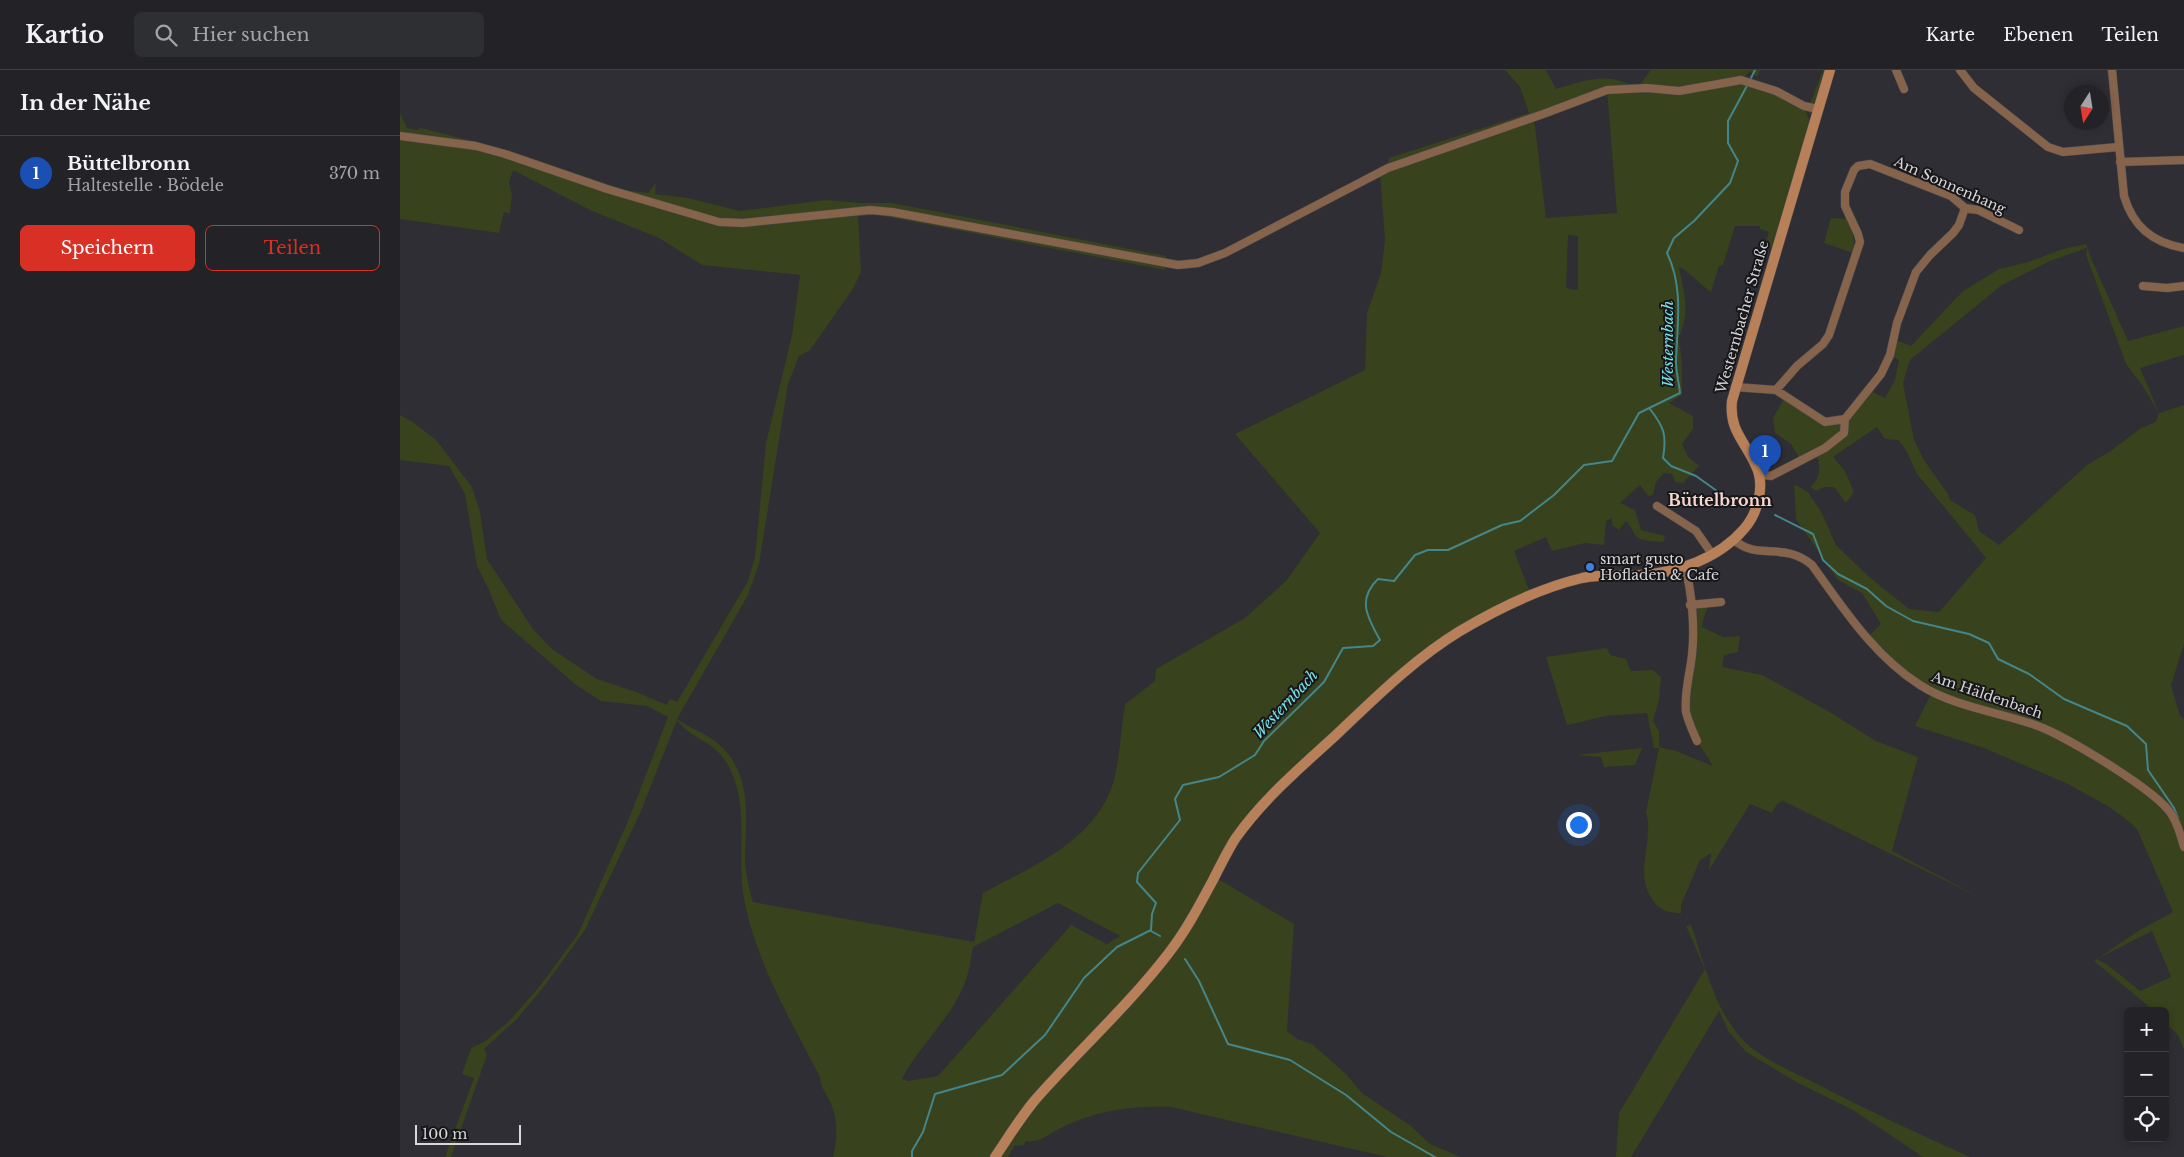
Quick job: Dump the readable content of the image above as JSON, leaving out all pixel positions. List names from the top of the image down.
{
  "streets": {
    "street": ["Am Sonnenhang", "Westernbacher Straße", "Am Häldenbach"]
  },
  "crossings": [
    ["Westernbacher Straße", "Am Häldenbach"]
  ],
  "districts": ["Büttelbronn"],
  "water": ["Westernbach"],
  "places": ["smart gusto Hofladen & Cafe"],
  "scale_bar": "100 m",
  "north": "bottom",
  "page": {
    "header": "Kartio",
    "search": "Hier suchen",
    "nav": ["Karte", "Ebenen", "Teilen"],
    "heading": "In der Nähe",
    "list": [
      {
        "mark": "1",
        "name": "Büttelbronn",
        "note": "Haltestelle · Bödele",
        "value": "370 m"
      }
    ],
    "buttons": ["Speichern", "Teilen"],
    "pins": "1",
    "map_buttons": ["+", "−"],
    "scale": "100 m"
  }
}
